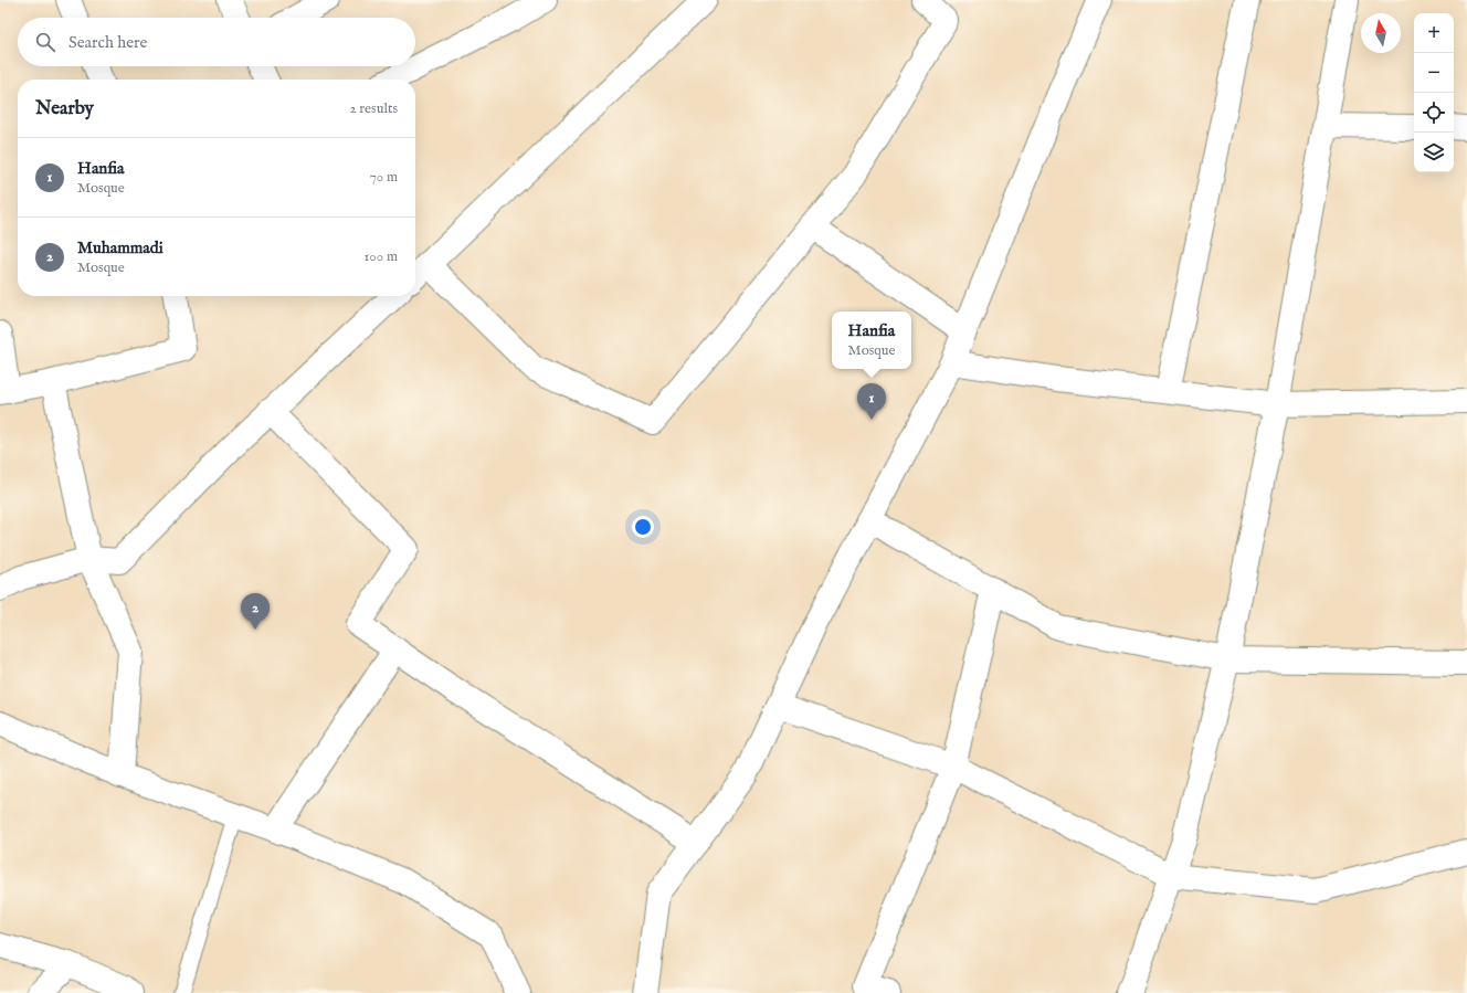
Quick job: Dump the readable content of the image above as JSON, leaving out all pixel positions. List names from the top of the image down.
{
  "north": "top",
  "page": {
    "map_buttons": ["+", "−"],
    "search": "Search here",
    "heading": ["Nearby", "2 results"],
    "list": [
      {
        "mark": "1",
        "name": "Hanfia",
        "note": "Mosque",
        "value": "70 m"
      },
      {
        "mark": "2",
        "name": "Muhammadi",
        "note": "Mosque",
        "value": "100 m"
      }
    ],
    "popup": ["Hanfia", "Mosque"],
    "pins": ["1", "2"]
  }
}
